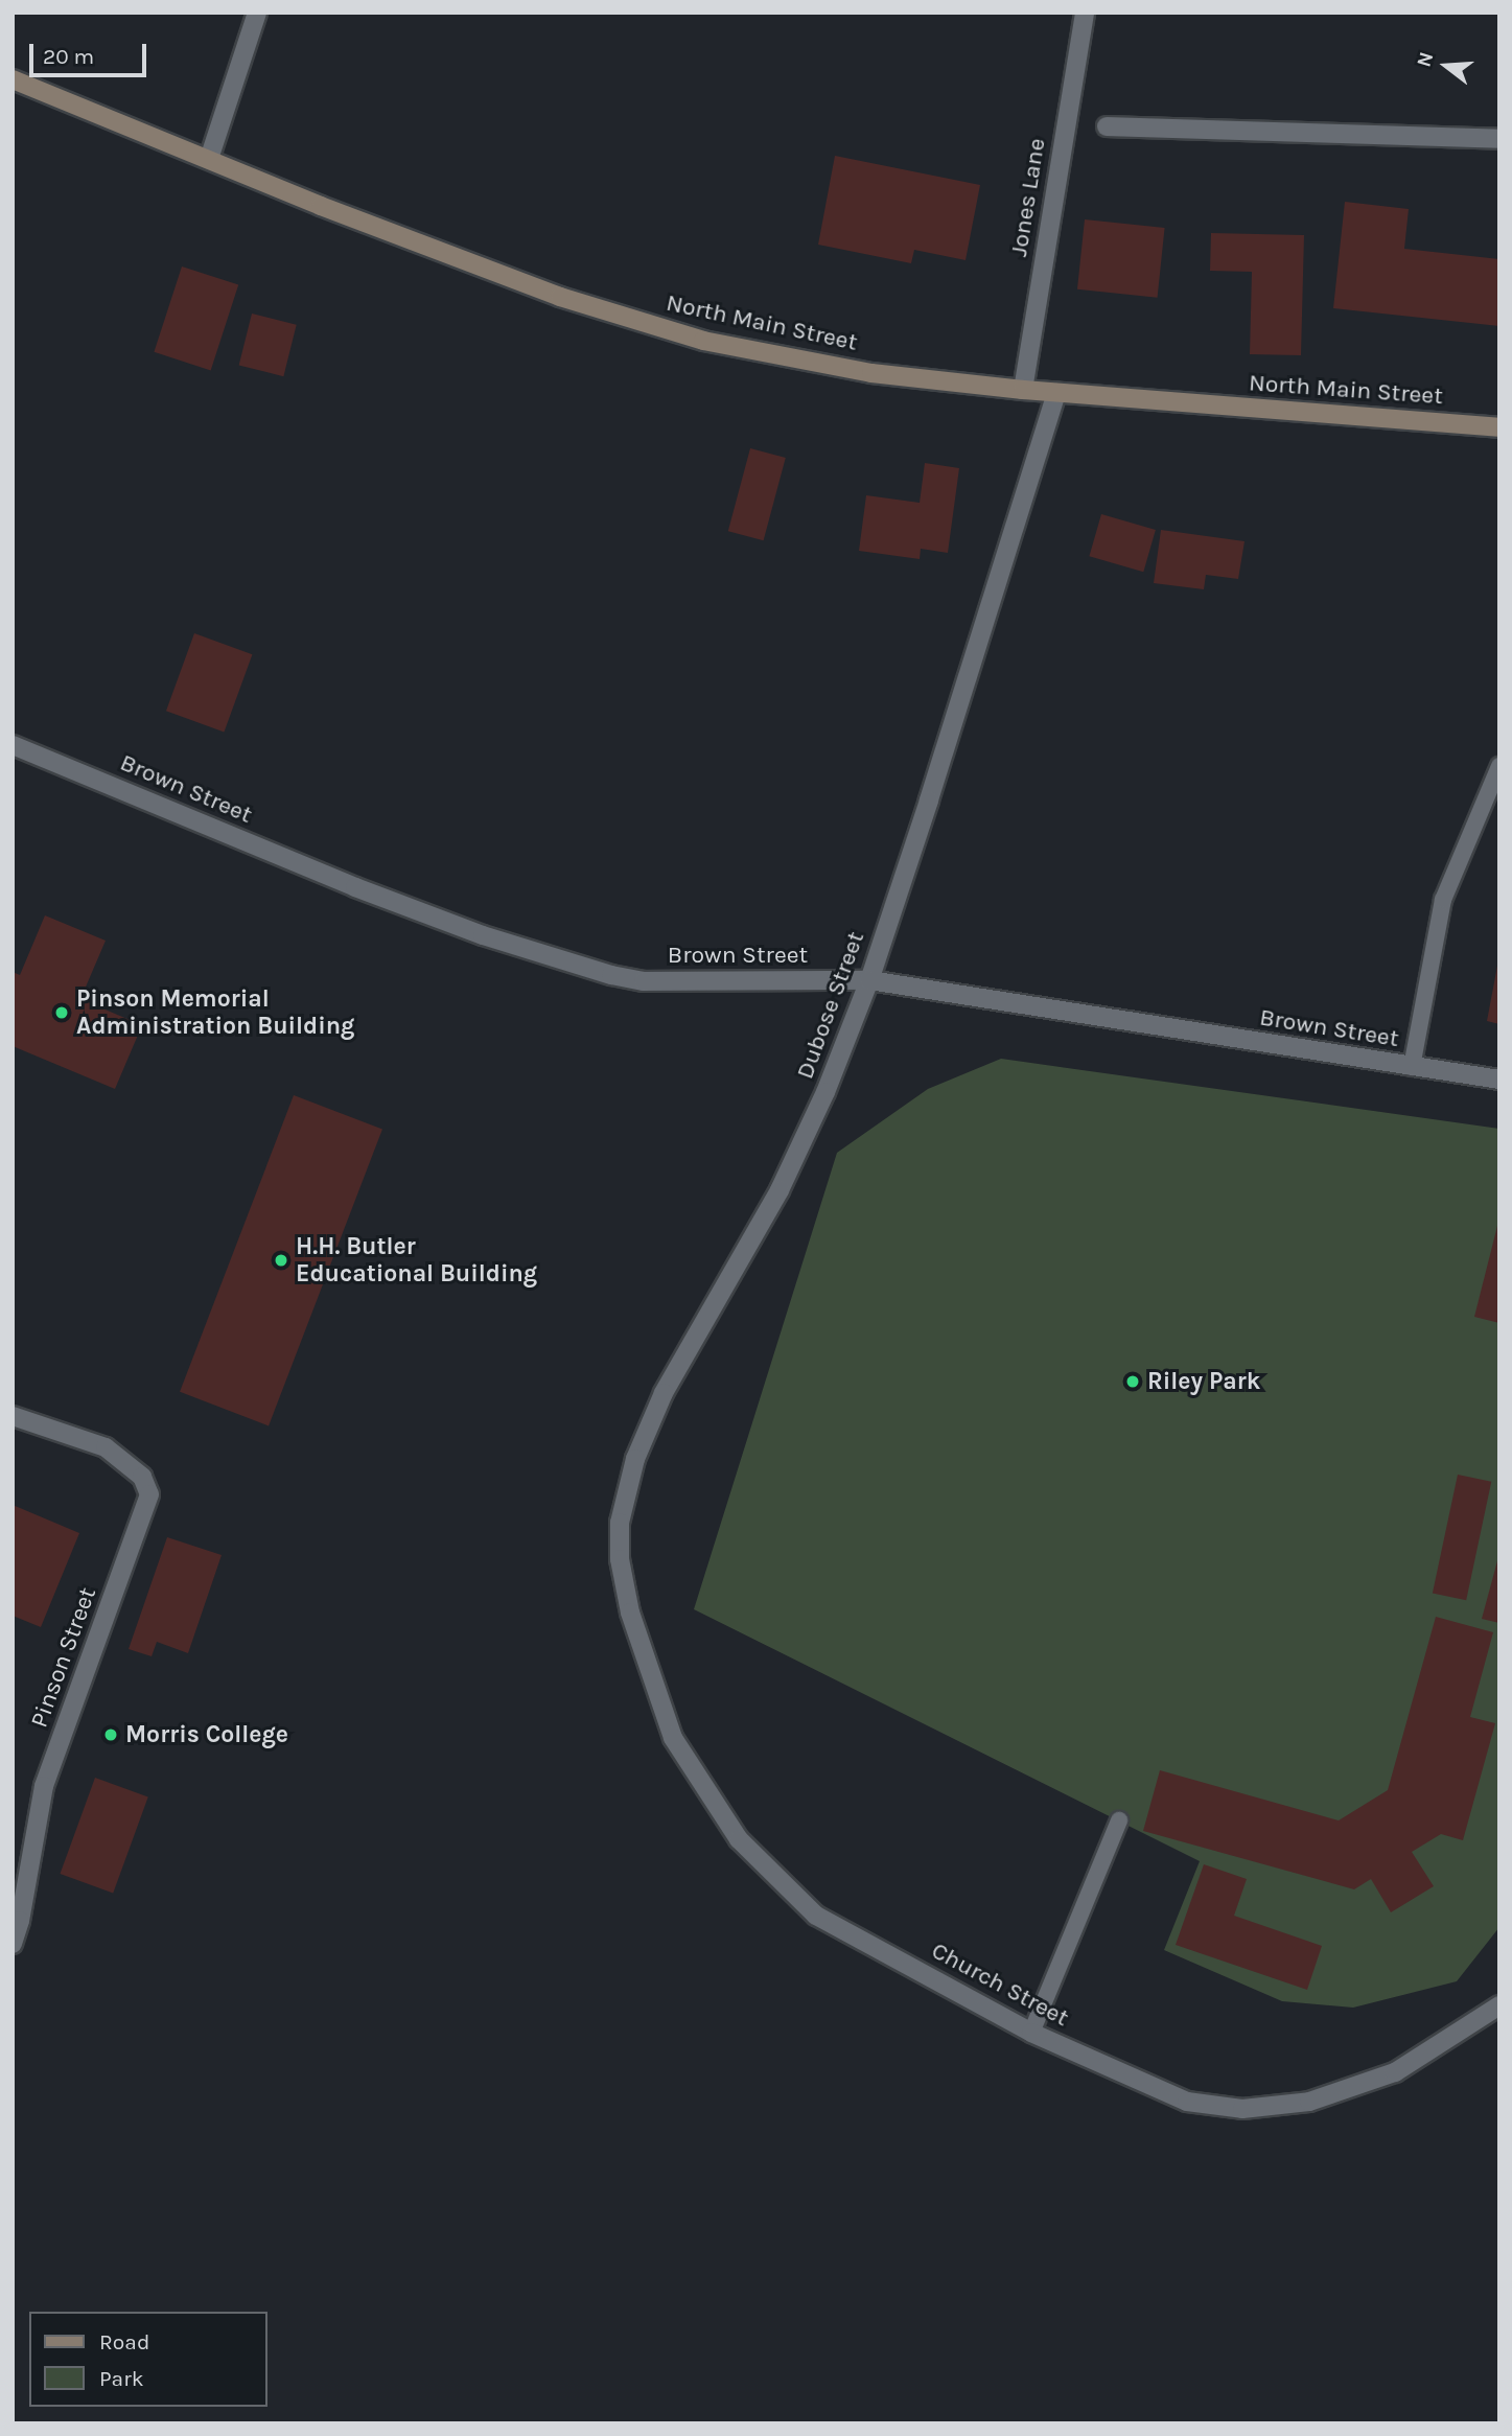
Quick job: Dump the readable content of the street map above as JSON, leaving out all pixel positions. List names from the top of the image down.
{
  "streets": {
    "main road": ["North Main Street"],
    "street": [
      "Jones Lane",
      "Brown Street",
      "Dubose Street",
      "Pinson Street",
      "Church Street"
    ]
  },
  "crossings": [
    ["Jones Lane", "North Main Street"],
    ["North Main Street", "Dubose Street"],
    ["Brown Street", "Dubose Street"],
    ["Dubose Street", "Church Street"]
  ],
  "places": [
    "Pinson Memorial Administration Building",
    "H.H. Butler Educational Building",
    "Riley Park",
    "Morris College"
  ],
  "legend": ["Road", "Park"],
  "scale_bar": "20 m",
  "north": "left"
}
